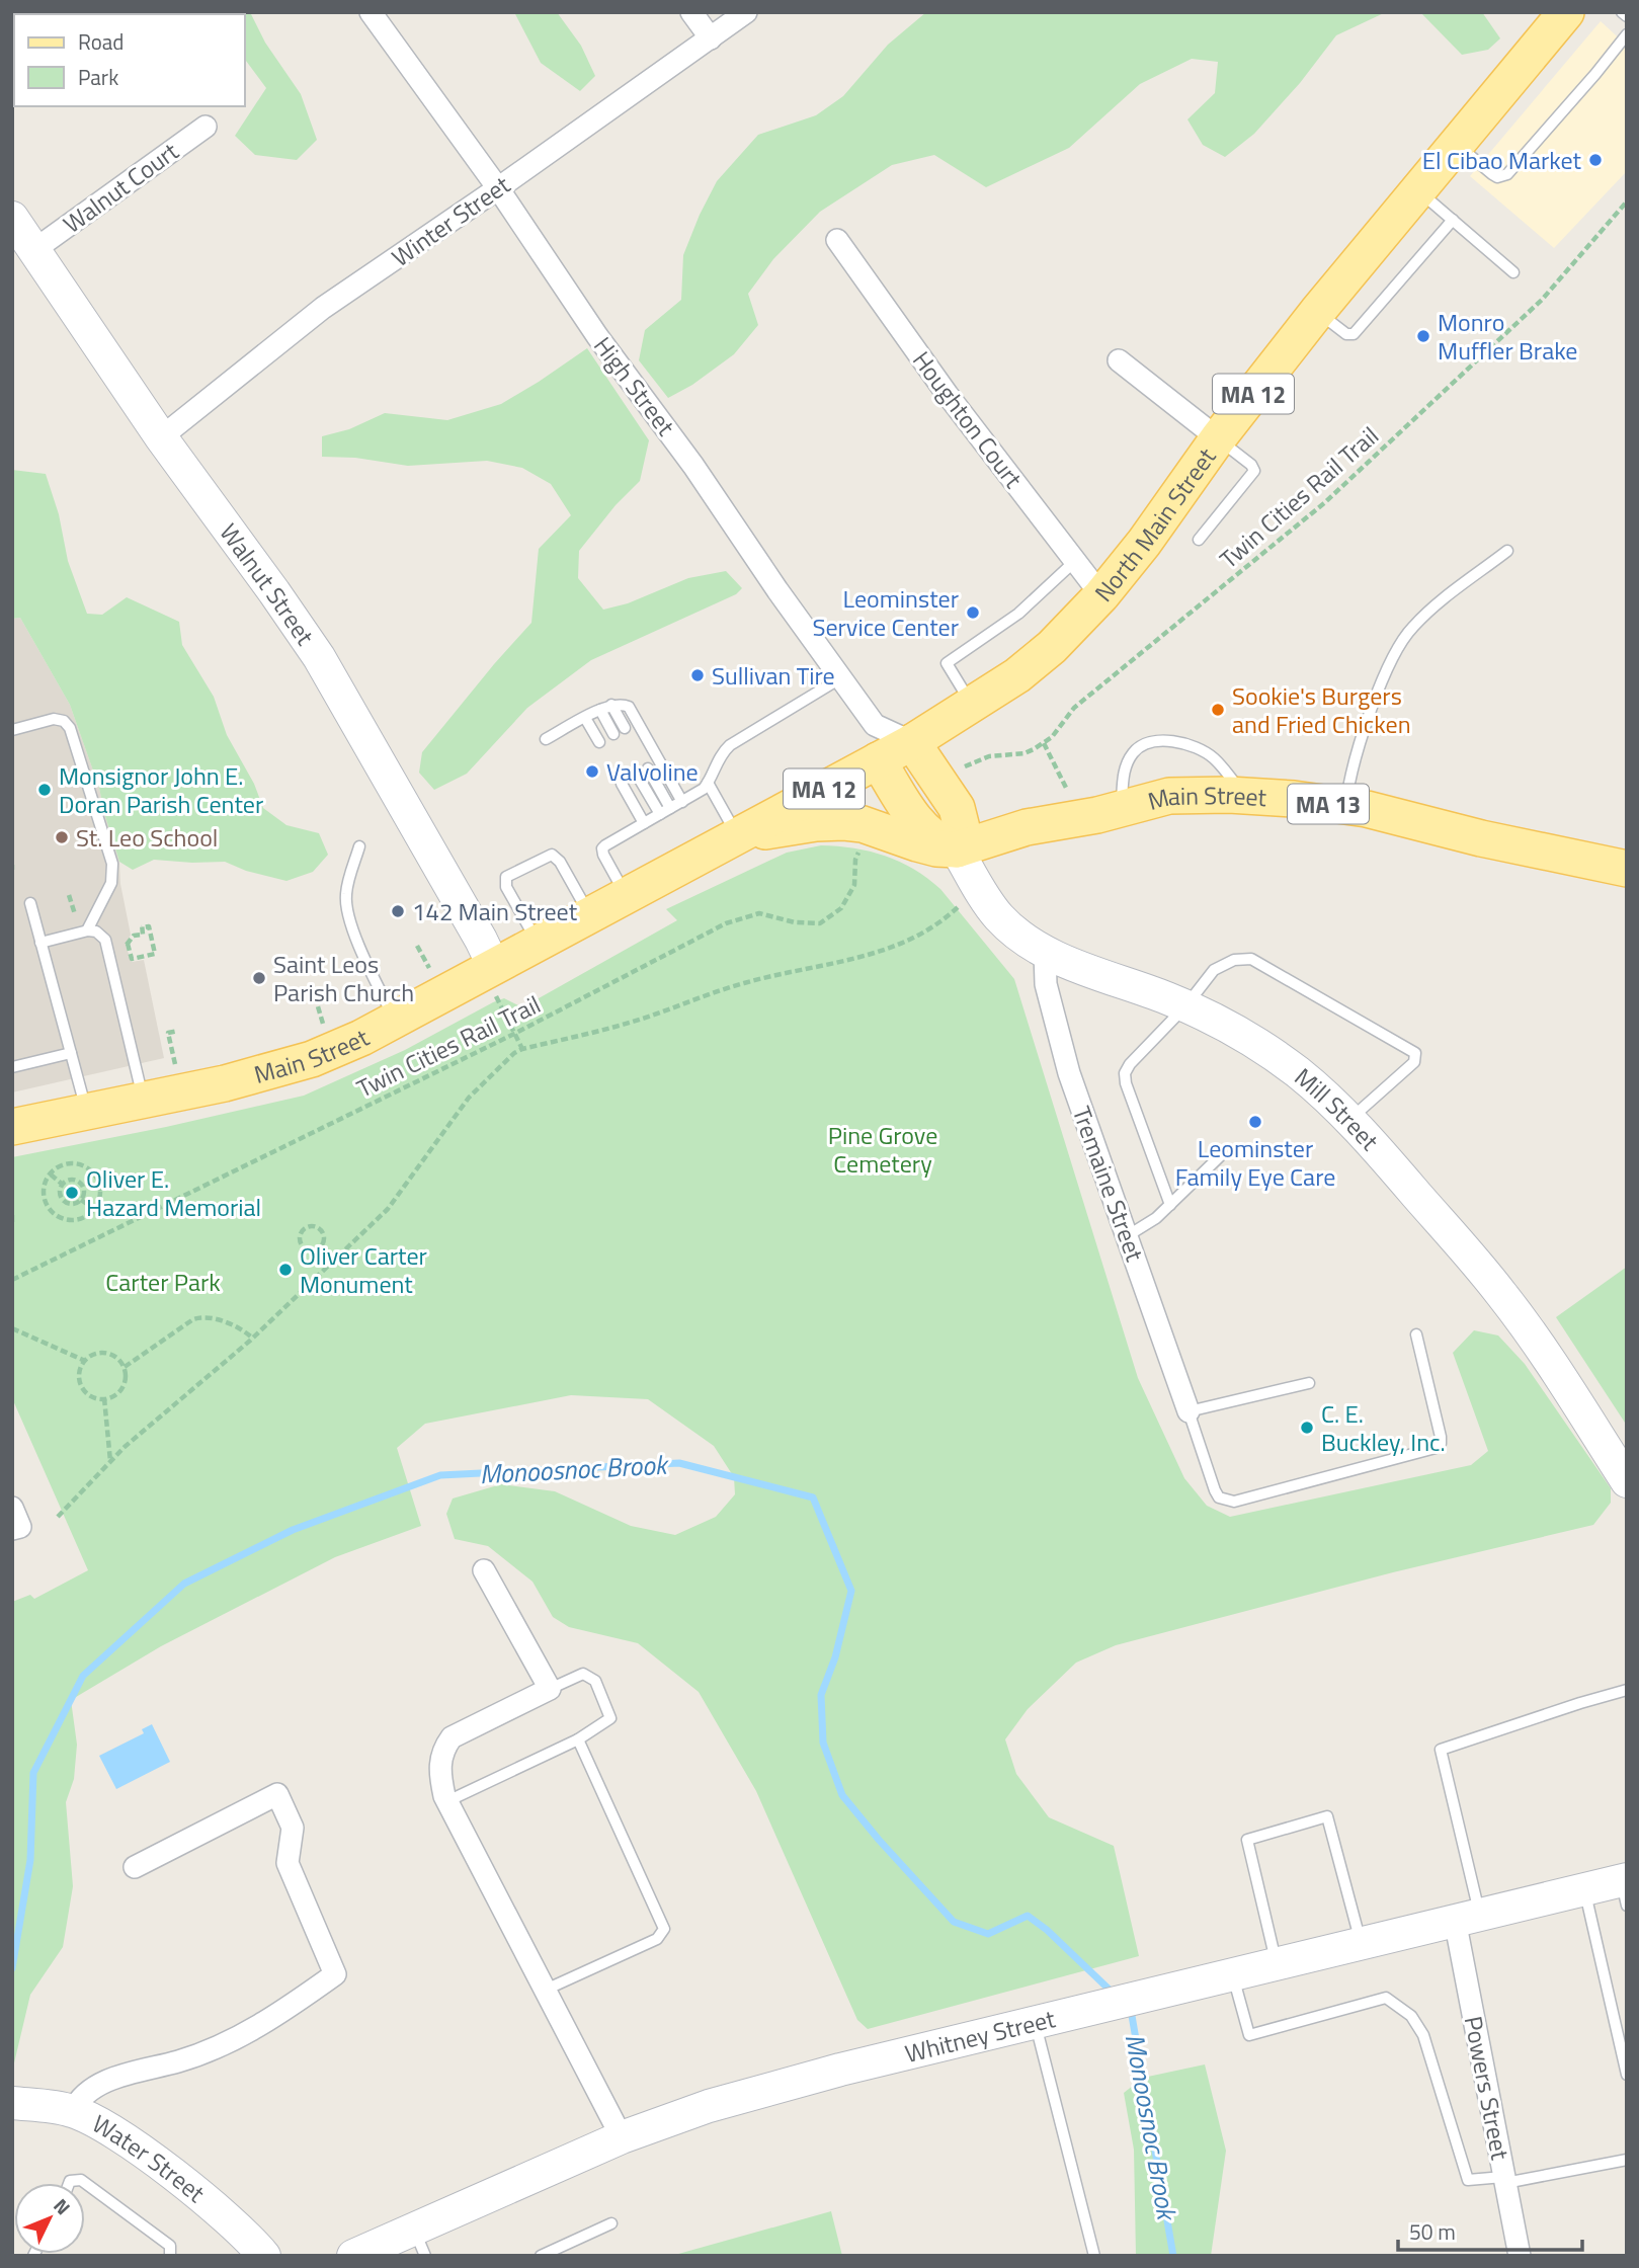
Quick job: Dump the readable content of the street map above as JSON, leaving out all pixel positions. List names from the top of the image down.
{
  "streets": {
    "main road": [
      "MA 12",
      "North Main Street",
      "Walnut Street",
      "Main Street",
      "MA 13",
      "Mill Street",
      "Whitney Street",
      "Water Street"
    ],
    "street": [
      "Walnut Court",
      "Winter Street",
      "High Street",
      "Houghton Court",
      "Tremaine Street",
      "Powers Street"
    ],
    "path": ["Twin Cities Rail Trail"]
  },
  "crossings": [
    ["Walnut Court", "Walnut Street"],
    ["Winter Street", "High Street"],
    ["Winter Street", "Walnut Street"],
    ["High Street", "North Main Street"],
    ["Houghton Court", "North Main Street"],
    ["North Main Street", "Main Street"],
    ["Walnut Street", "Main Street"],
    ["Main Street", "Mill Street"],
    ["Mill Street", "Tremaine Street"],
    ["Whitney Street", "Powers Street"]
  ],
  "water": ["Monoosnoc Brook"],
  "parks": ["Pine Grove Cemetery", "Carter Park"],
  "places": [
    "El Cibao Market",
    "Monro Muffler Brake",
    "Leominster Service Center",
    "Sullivan Tire",
    "Sookie's Burgers and Fried Chicken",
    "Valvoline",
    "Monsignor John E. Doran Parish Center",
    "St. Leo School",
    "142 Main Street",
    "Saint Leos Parish Church",
    "Leominster Family Eye Care",
    "Oliver E. Hazard Memorial",
    "Oliver Carter Monument",
    "C. E. Buckley, Inc."
  ],
  "legend": ["Road", "Park"],
  "scale_bar": "50 m",
  "north": "top right"
}
